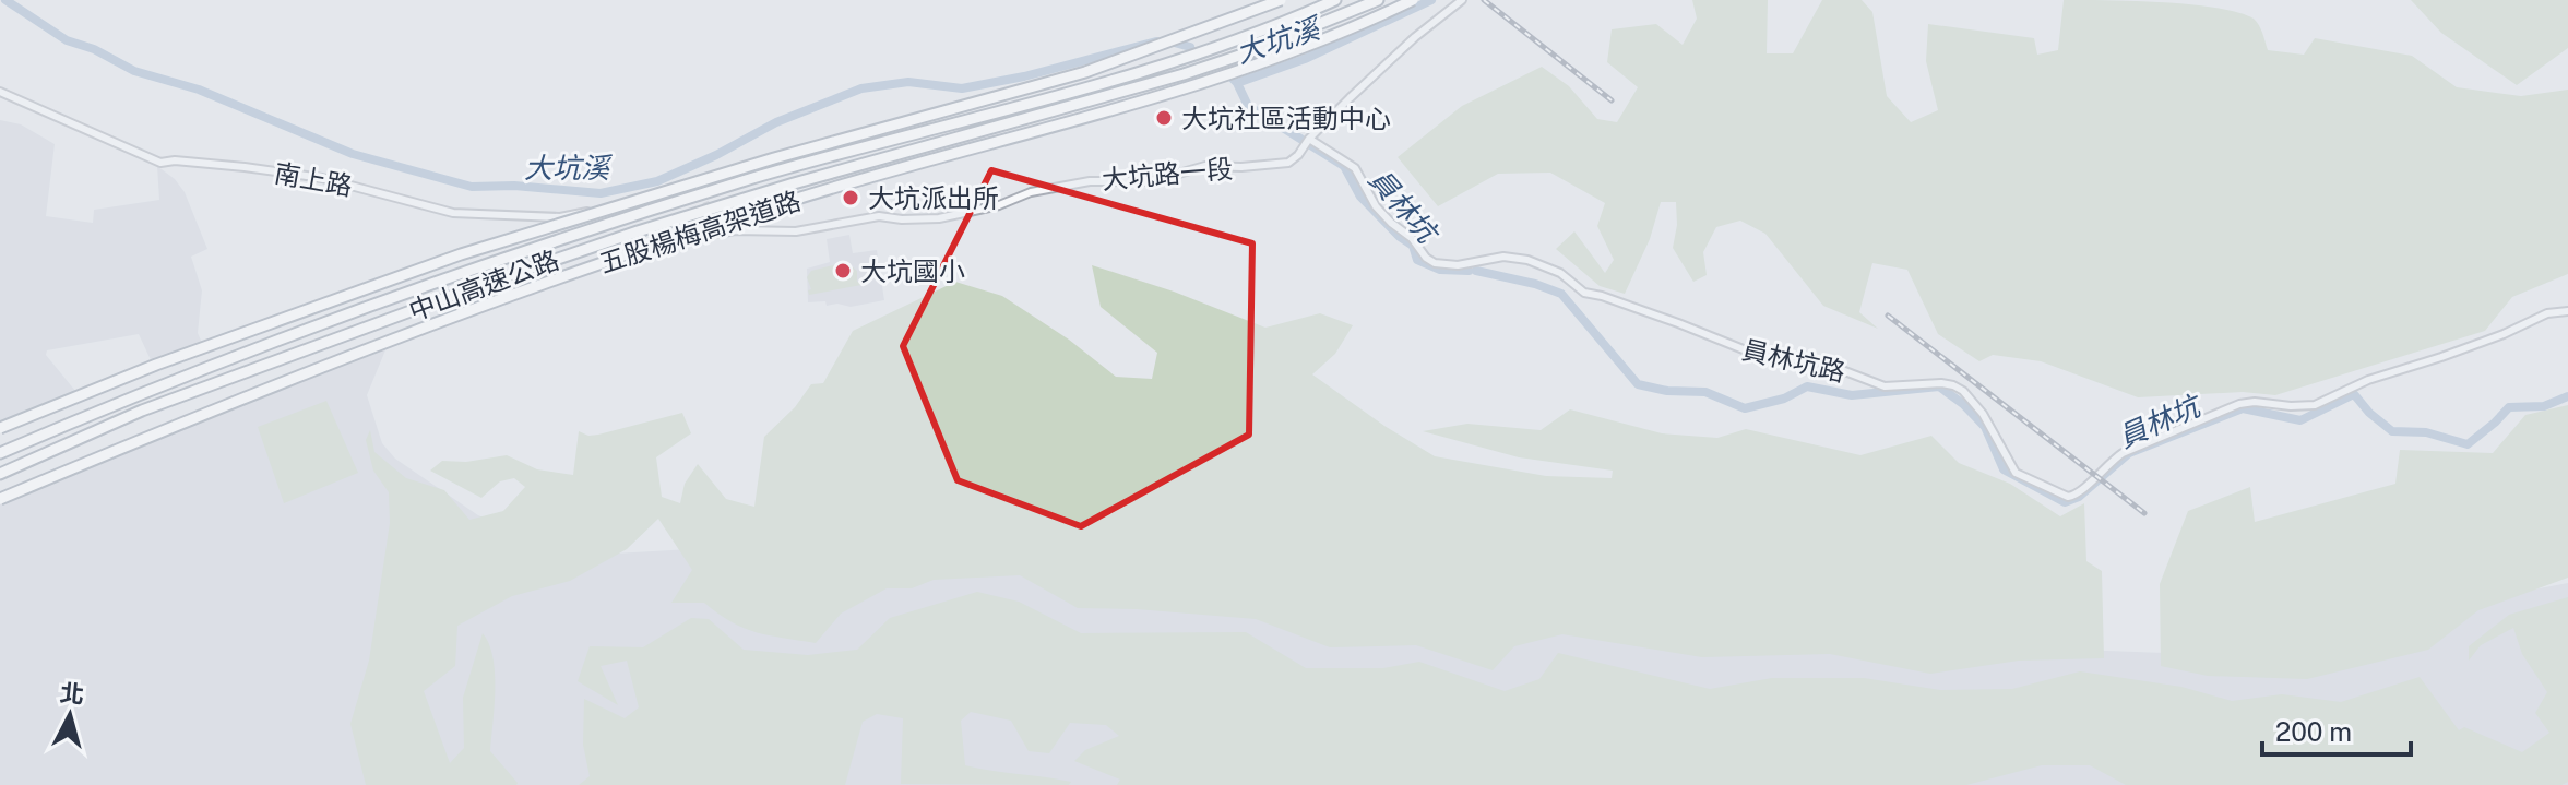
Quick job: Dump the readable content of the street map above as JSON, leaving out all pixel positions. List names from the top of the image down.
{
  "streets": {
    "highway": ["五股楊梅高架道路", "中山高速公路"],
    "street": ["大坑路一段", "南上路", "員林坑路"]
  },
  "crossings": [
    ["大坑路一段", "員林坑路"]
  ],
  "water": ["大坑溪", "員林坑"],
  "places": ["大坑社區活動中心", "大坑派出所", "大坑國小"],
  "scale_bar": "200 m",
  "north": "top"
}
